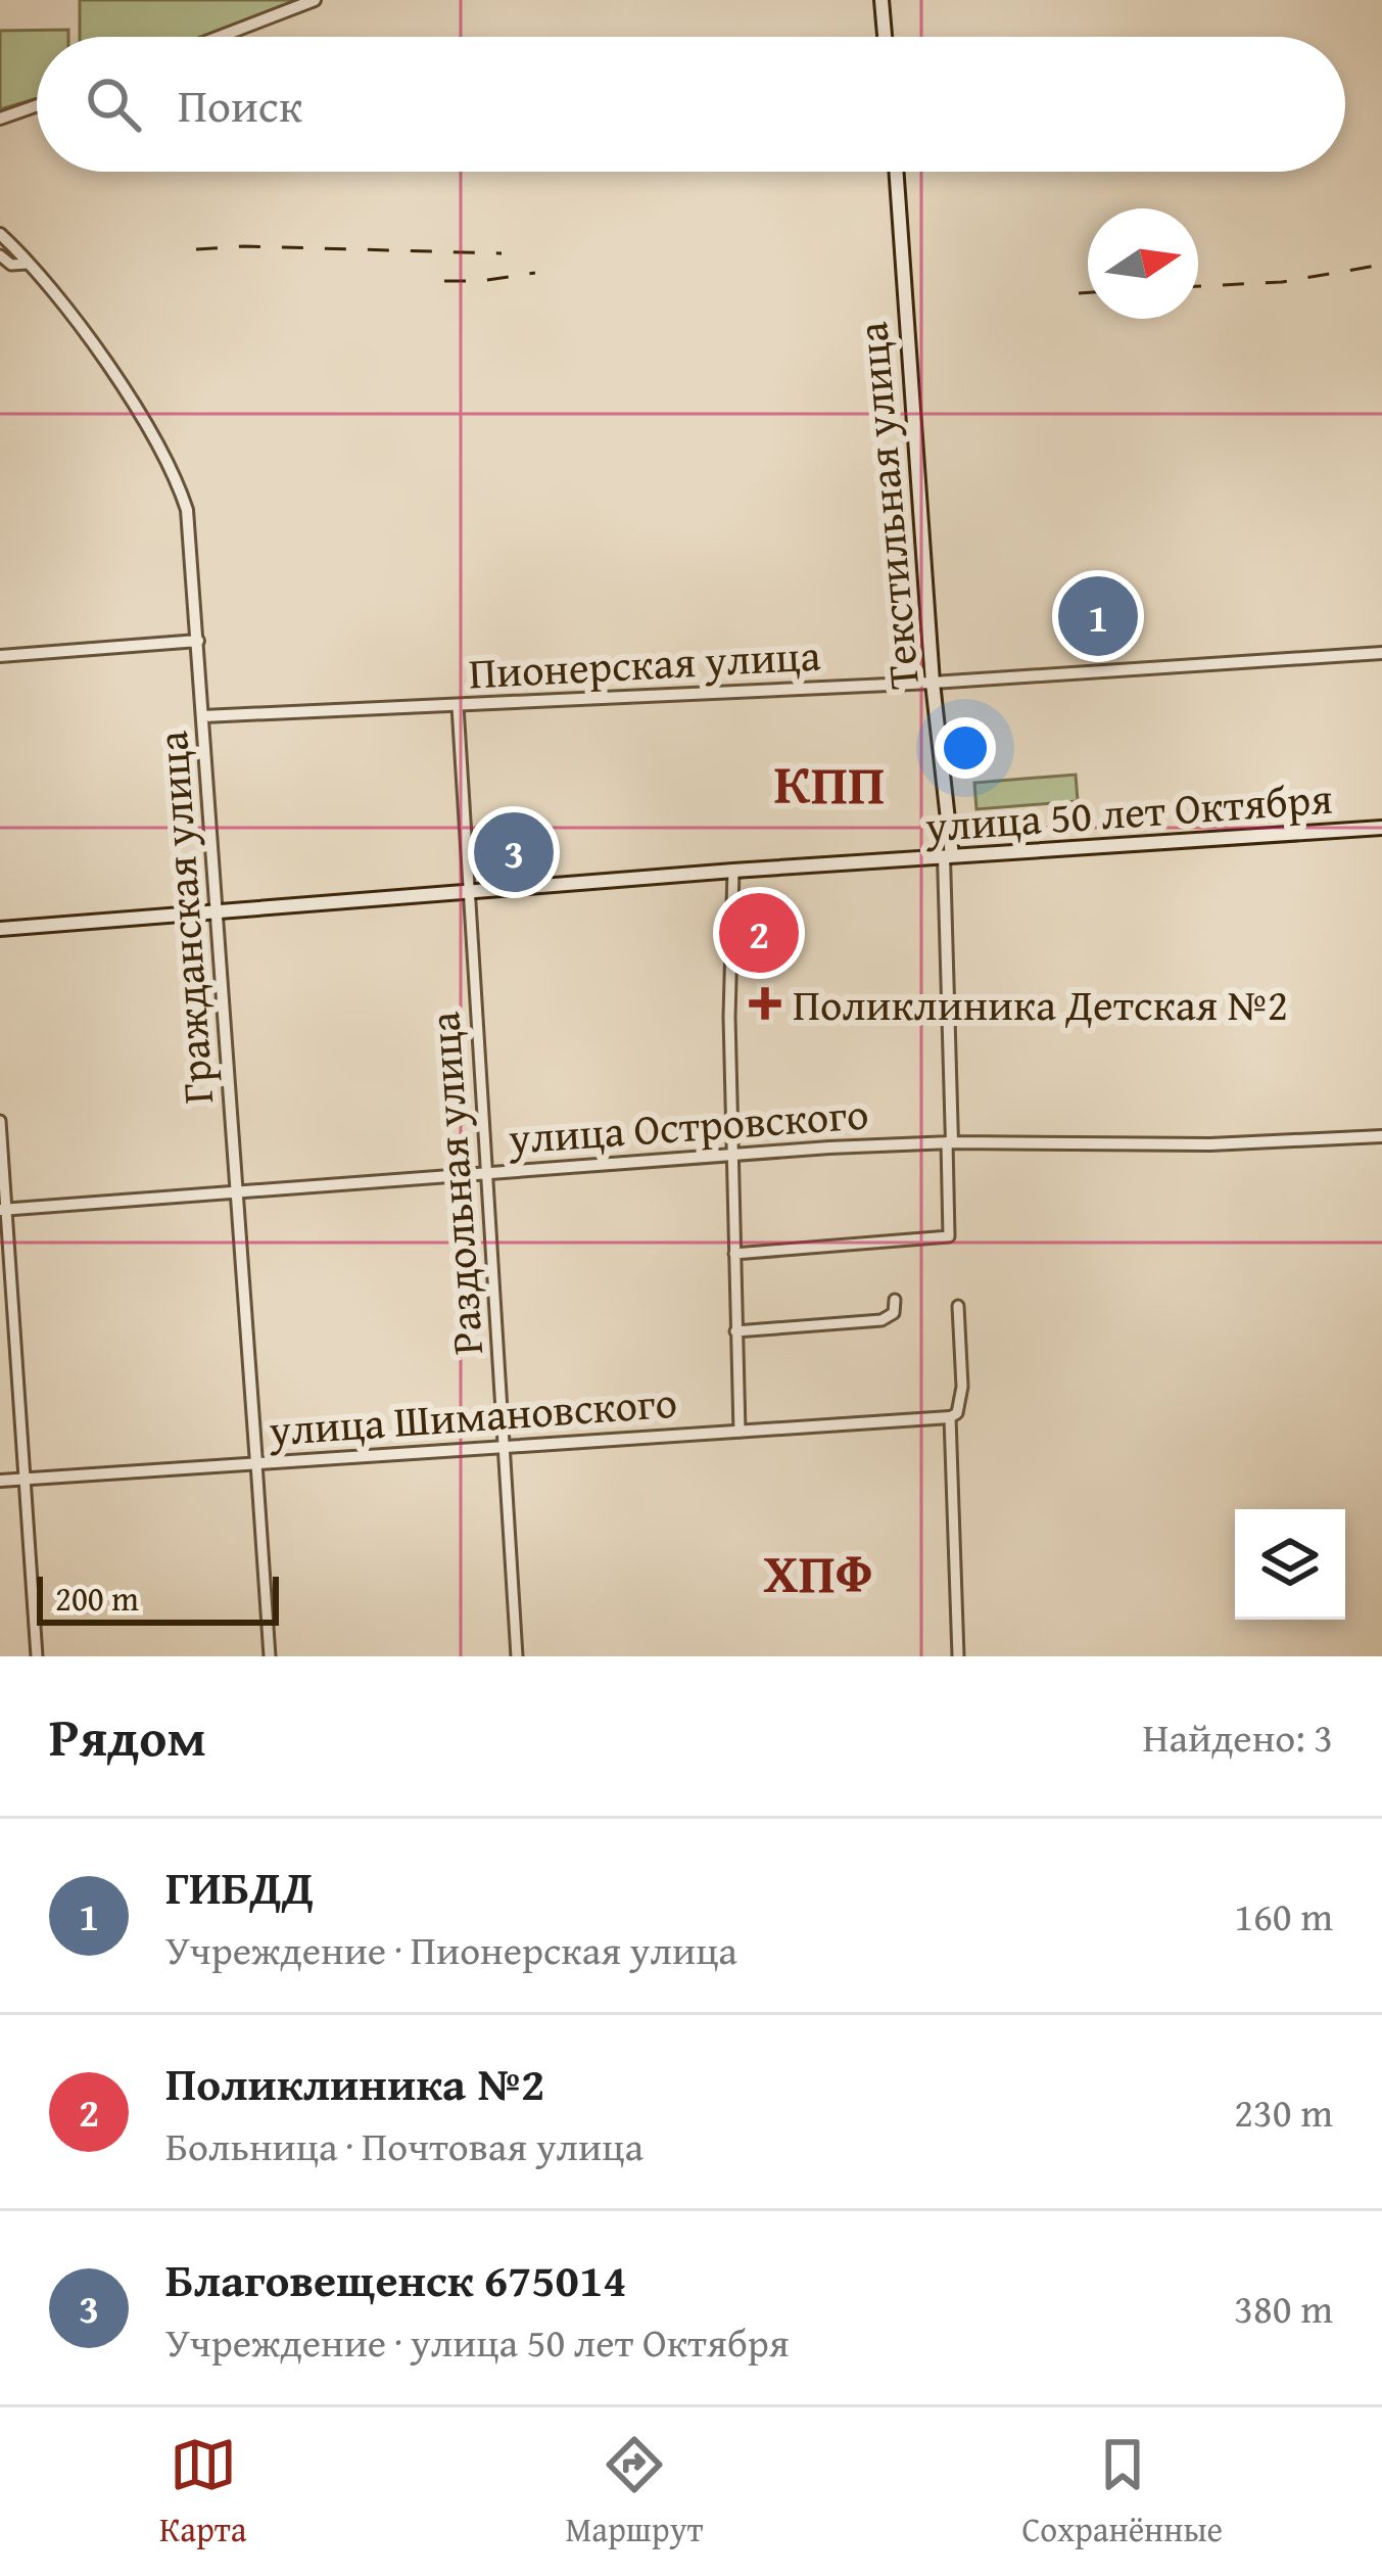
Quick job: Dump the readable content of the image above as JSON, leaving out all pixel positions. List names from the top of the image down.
{
  "streets": {
    "main road": ["Текстильная улица", "улица 50 лет Октября"],
    "street": [
      "Пионерская улица",
      "Гражданская улица",
      "улица Островского",
      "Раздольная улица",
      "улица Шимановского"
    ]
  },
  "crossings": [
    ["Текстильная улица", "Пионерская улица"],
    ["Текстильная улица", "улица 50 лет Октября"],
    ["Текстильная улица", "улица Островского"],
    ["Пионерская улица", "Гражданская улица"],
    ["Пионерская улица", "Раздольная улица"],
    ["улица 50 лет Октября", "Гражданская улица"],
    ["улица 50 лет Октября", "Раздольная улица"],
    ["Гражданская улица", "улица Островского"],
    ["Гражданская улица", "улица Шимановского"],
    ["улица Островского", "Раздольная улица"],
    ["Раздольная улица", "улица Шимановского"]
  ],
  "districts": ["КПП", "ХПФ"],
  "places": {
    "health": ["Поликлиника Детская №2"]
  },
  "scale_bar": "200 m",
  "north": "right",
  "page": {
    "search": "Поиск",
    "pins": ["1", "3", "2"],
    "scale": "200 m",
    "heading": ["Рядом", "Найдено: 3"],
    "list": [
      {
        "mark": "1",
        "name": "ГИБДД",
        "note": "Учреждение · Пионерская улица",
        "value": "160 m"
      },
      {
        "mark": "2",
        "name": "Поликлиника №2",
        "note": "Больница · Почтовая улица",
        "value": "230 m"
      },
      {
        "mark": "3",
        "name": "Благовещенск 675014",
        "note": "Учреждение · улица 50 лет Октября",
        "value": "380 m"
      }
    ],
    "nav": ["Карта", "Маршрут", "Сохранённые"]
  }
}
